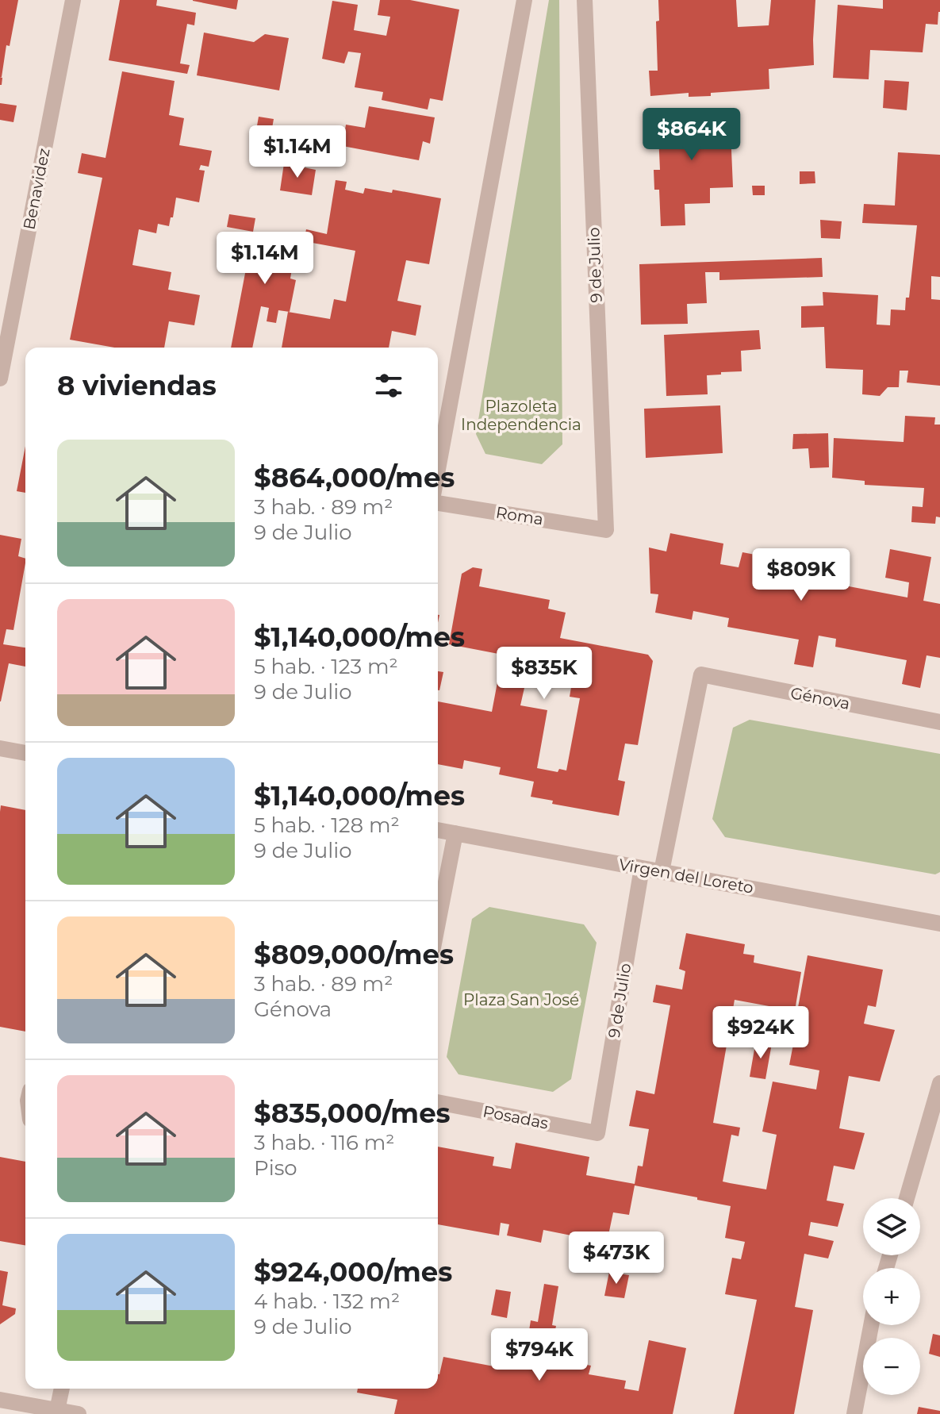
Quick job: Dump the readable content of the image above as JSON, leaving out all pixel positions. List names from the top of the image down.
{
  "streets": {
    "street": [
      "Benavidez",
      "9 de Julio",
      "Roma",
      "Génova",
      "Virgen del Loreto",
      "Posadas"
    ]
  },
  "crossings": [
    ["9 de Julio", "Roma"],
    ["9 de Julio", "Virgen del Loreto"],
    ["9 de Julio", "Posadas"],
    ["Génova", "Virgen del Loreto"]
  ],
  "parks": ["Plazoleta Independencia", "Plaza San José"],
  "page": {
    "price": [
      "$864K",
      "$1.14M",
      "$1.14M",
      "$809K",
      "$835K",
      "$924K",
      "$473K",
      "$794K"
    ],
    "heading": "8 viviendas",
    "list": [
      {
        "name": "$864,000/mes",
        "note": "3 hab. · 89 m² · 9 de Julio"
      },
      {
        "name": "$1,140,000/mes",
        "note": "5 hab. · 123 m² · 9 de Julio"
      },
      {
        "name": "$1,140,000/mes",
        "note": "5 hab. · 128 m² · 9 de Julio"
      },
      {
        "name": "$809,000/mes",
        "note": "3 hab. · 89 m² · Génova"
      },
      {
        "name": "$835,000/mes",
        "note": "3 hab. · 116 m² · Piso"
      },
      {
        "name": "$924,000/mes",
        "note": "4 hab. · 132 m² · 9 de Julio"
      }
    ],
    "map_buttons": ["+", "−"]
  }
}
